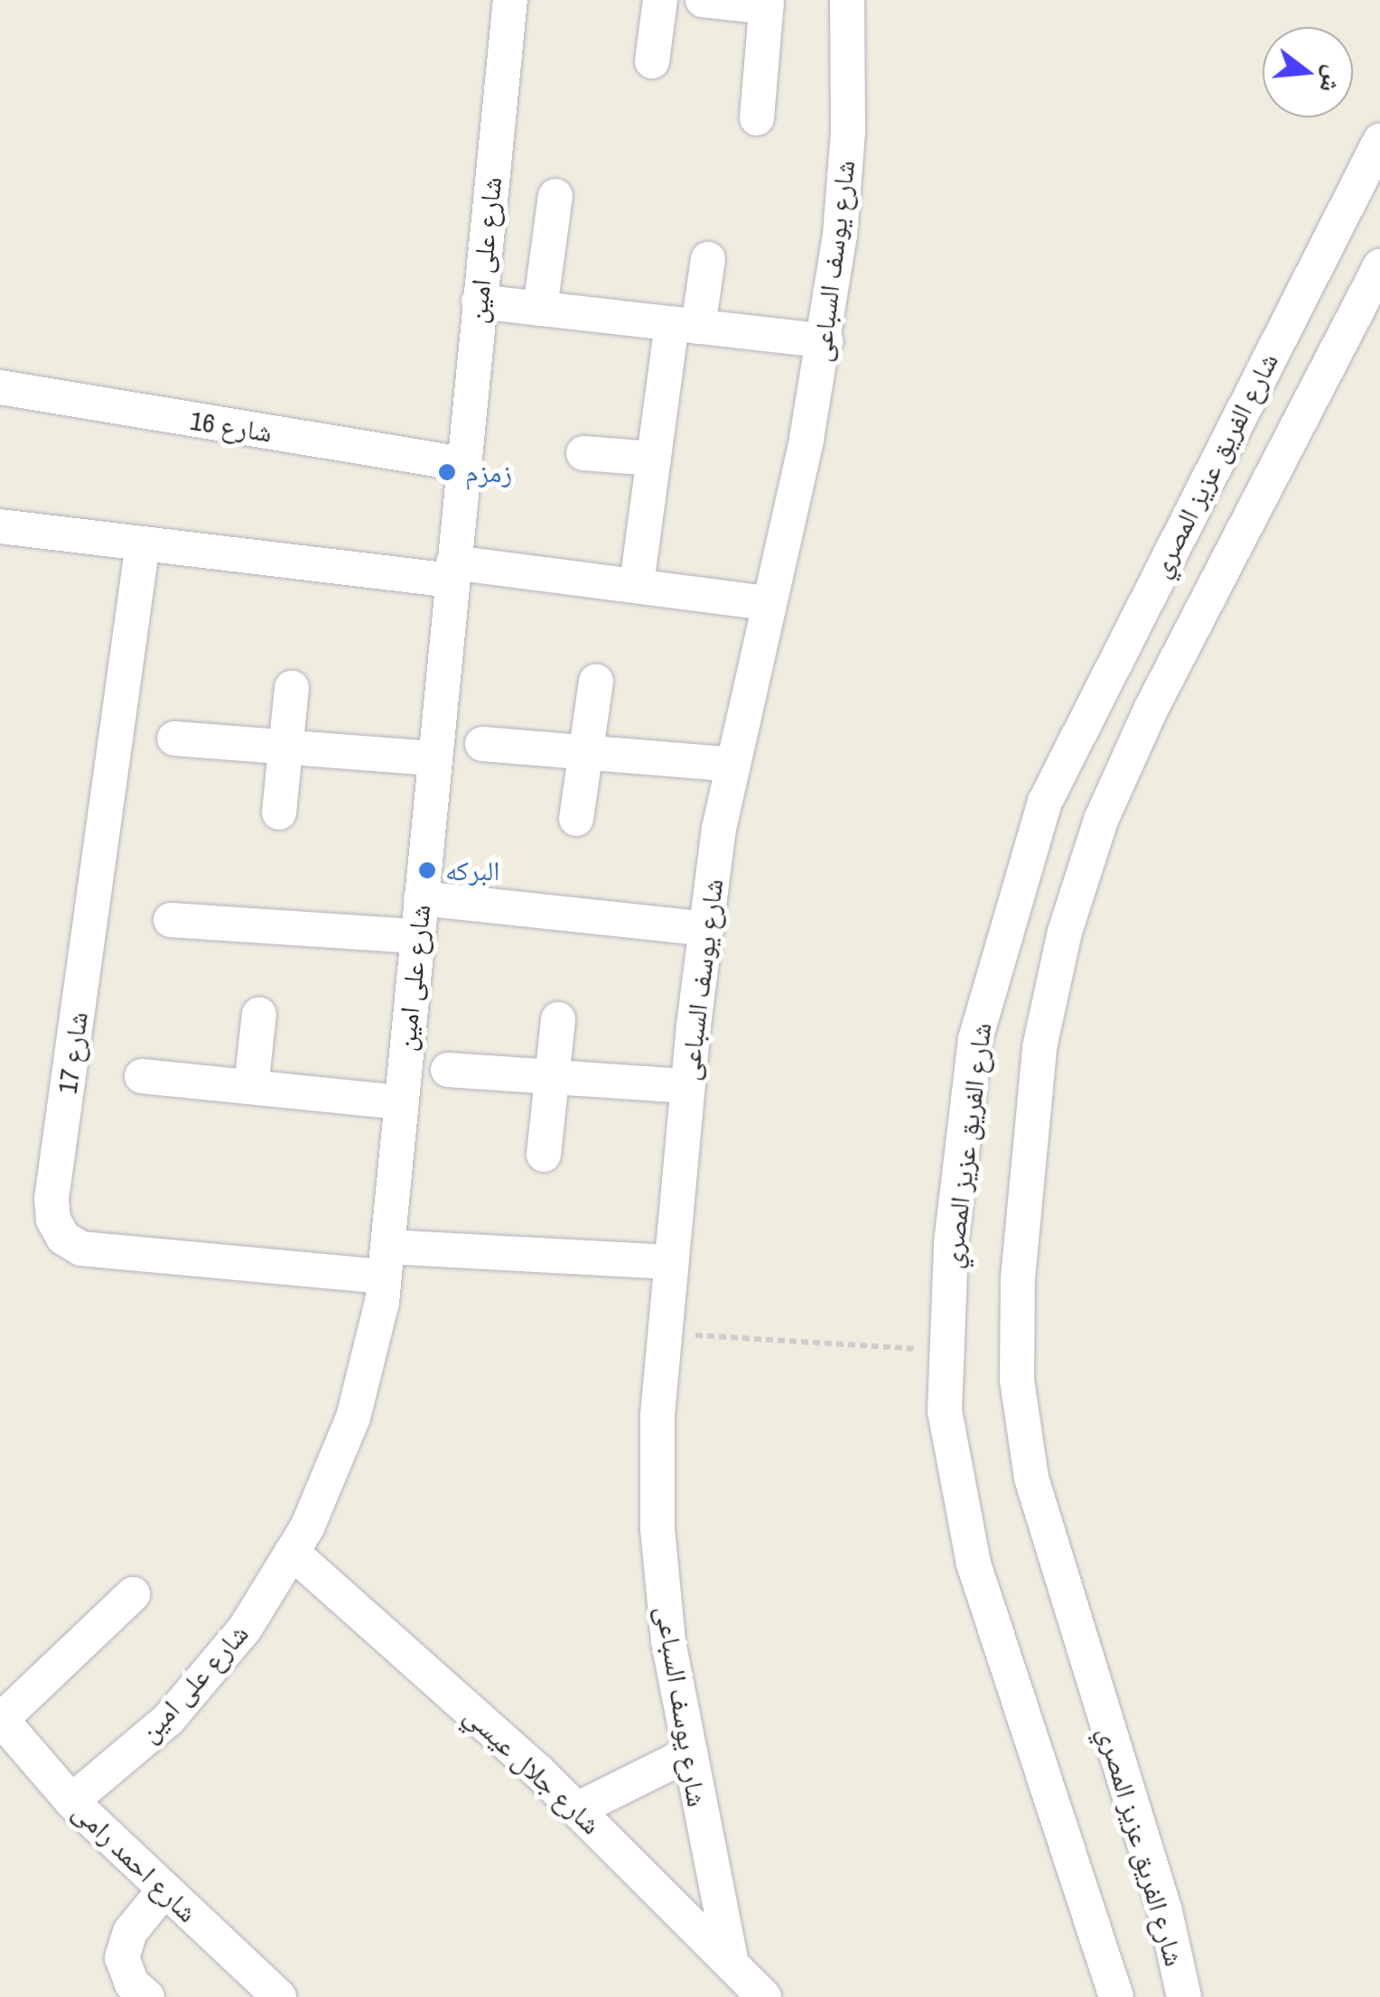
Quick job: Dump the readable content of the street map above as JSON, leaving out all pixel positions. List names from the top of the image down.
{
  "streets": {
    "street": [
      "شارع على امين",
      "شارع يوسف السباعى",
      "شارع 16",
      "شارع الفريق عزيز المصري",
      "شارع 17",
      "شارع جلال عيسي",
      "شارع احمد رامى"
    ]
  },
  "crossings": [
    ["شارع على امين", "شارع 16"],
    ["شارع على امين", "شارع 17"],
    ["شارع على امين", "شارع جلال عيسي"],
    ["شارع على امين", "شارع احمد رامى"],
    ["شارع يوسف السباعى", "شارع جلال عيسي"]
  ],
  "places": ["زمزم", "البركه"],
  "north": "right"
}
